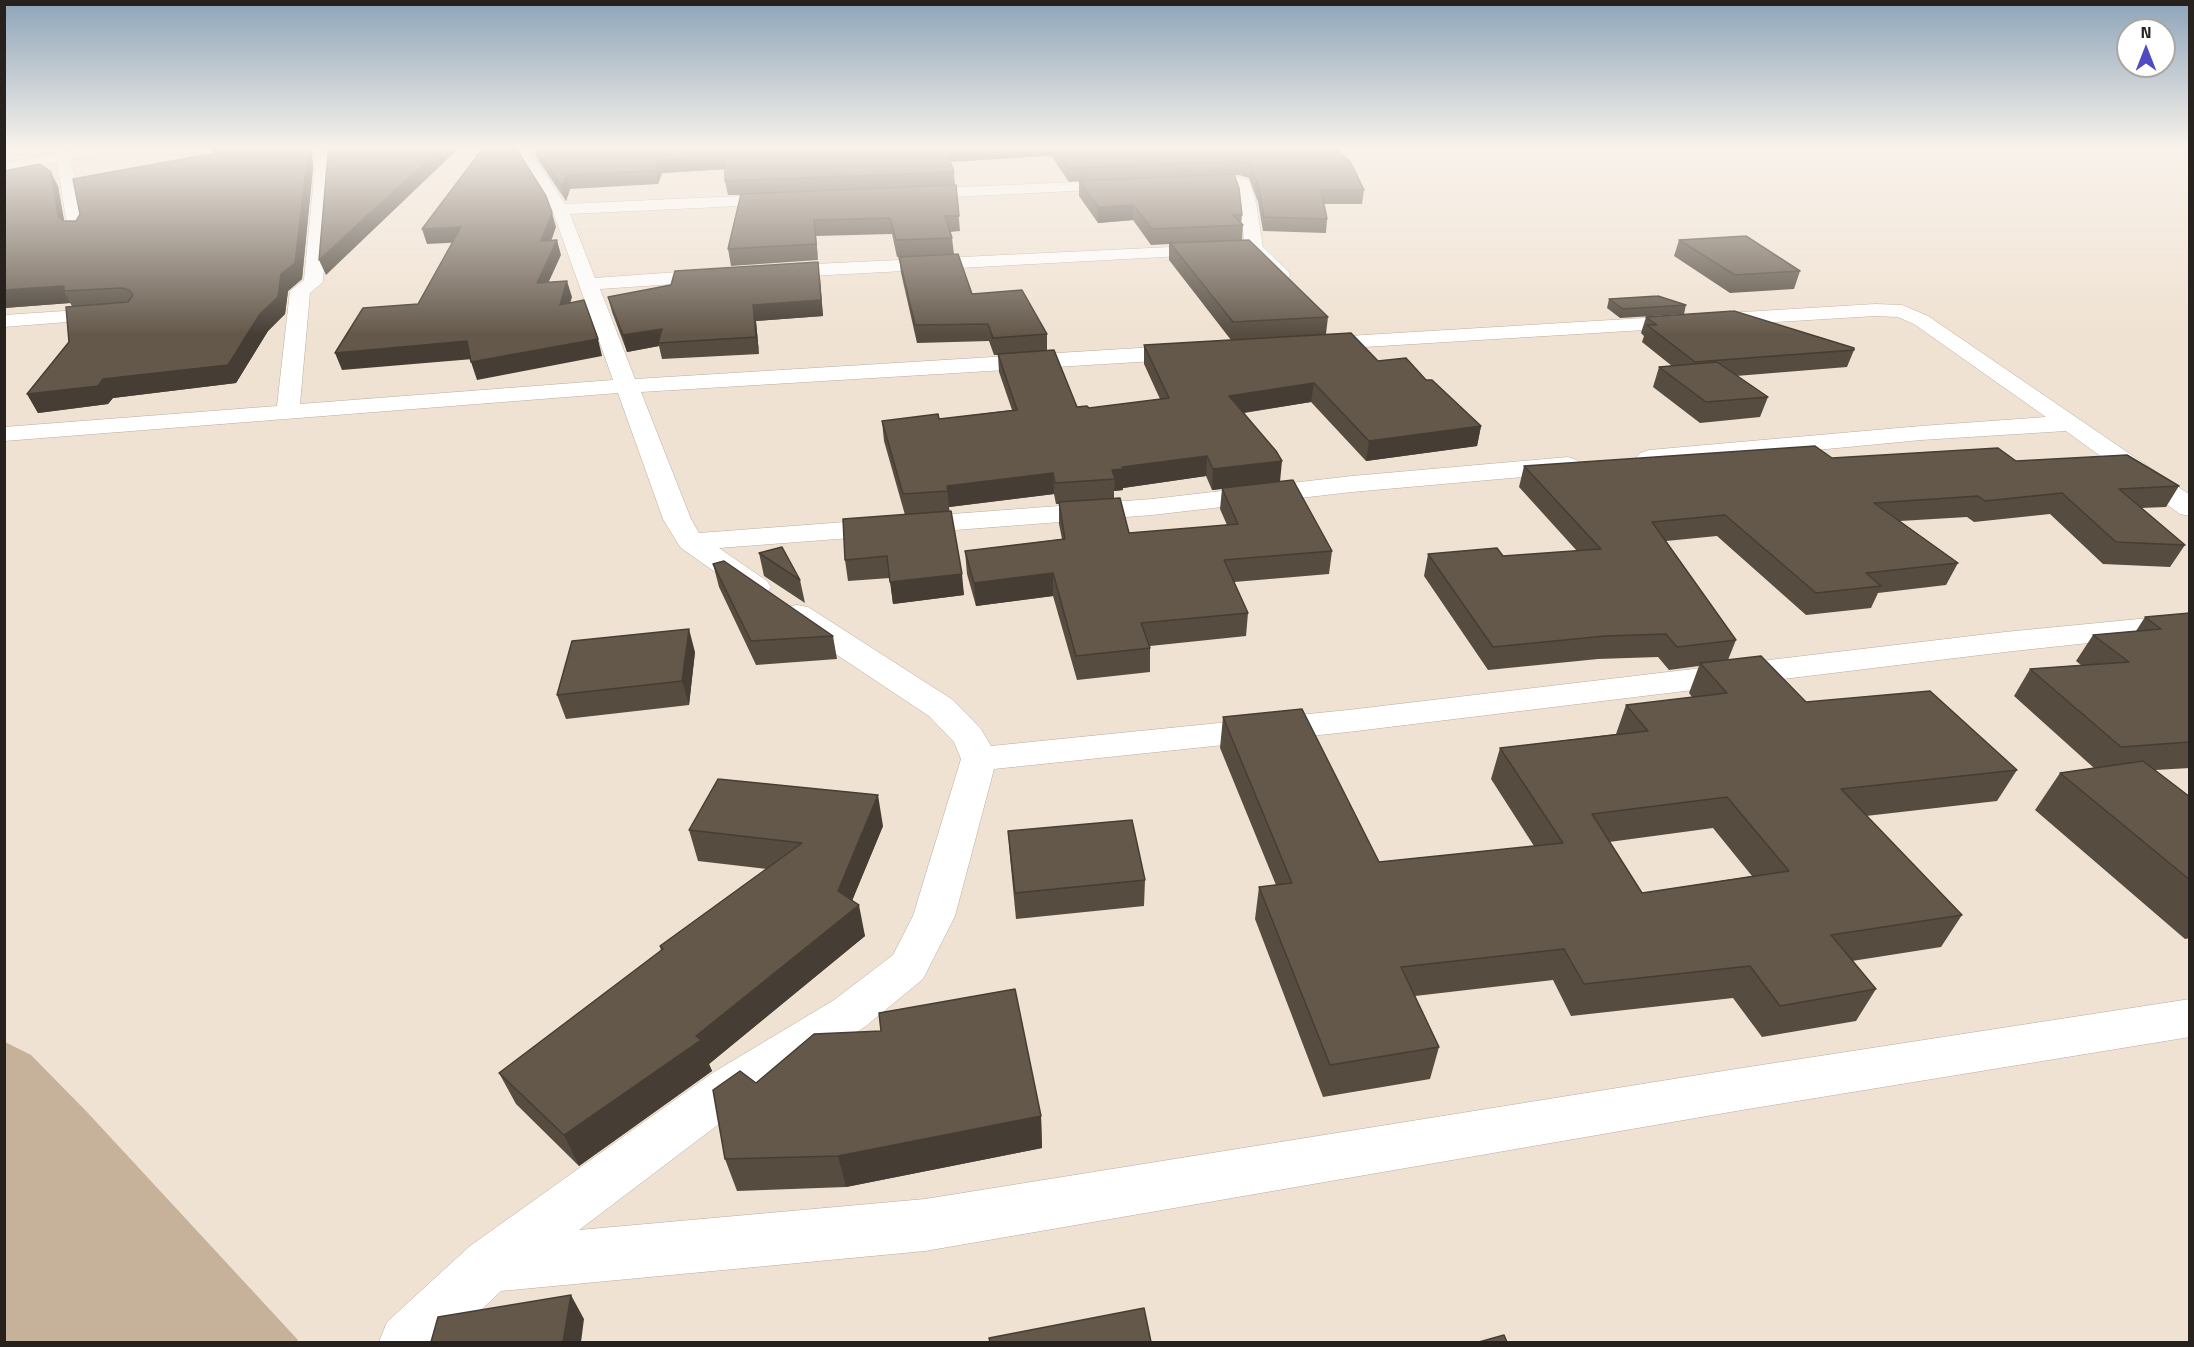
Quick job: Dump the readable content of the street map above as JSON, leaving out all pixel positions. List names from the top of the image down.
{
  "north": "top"
}
